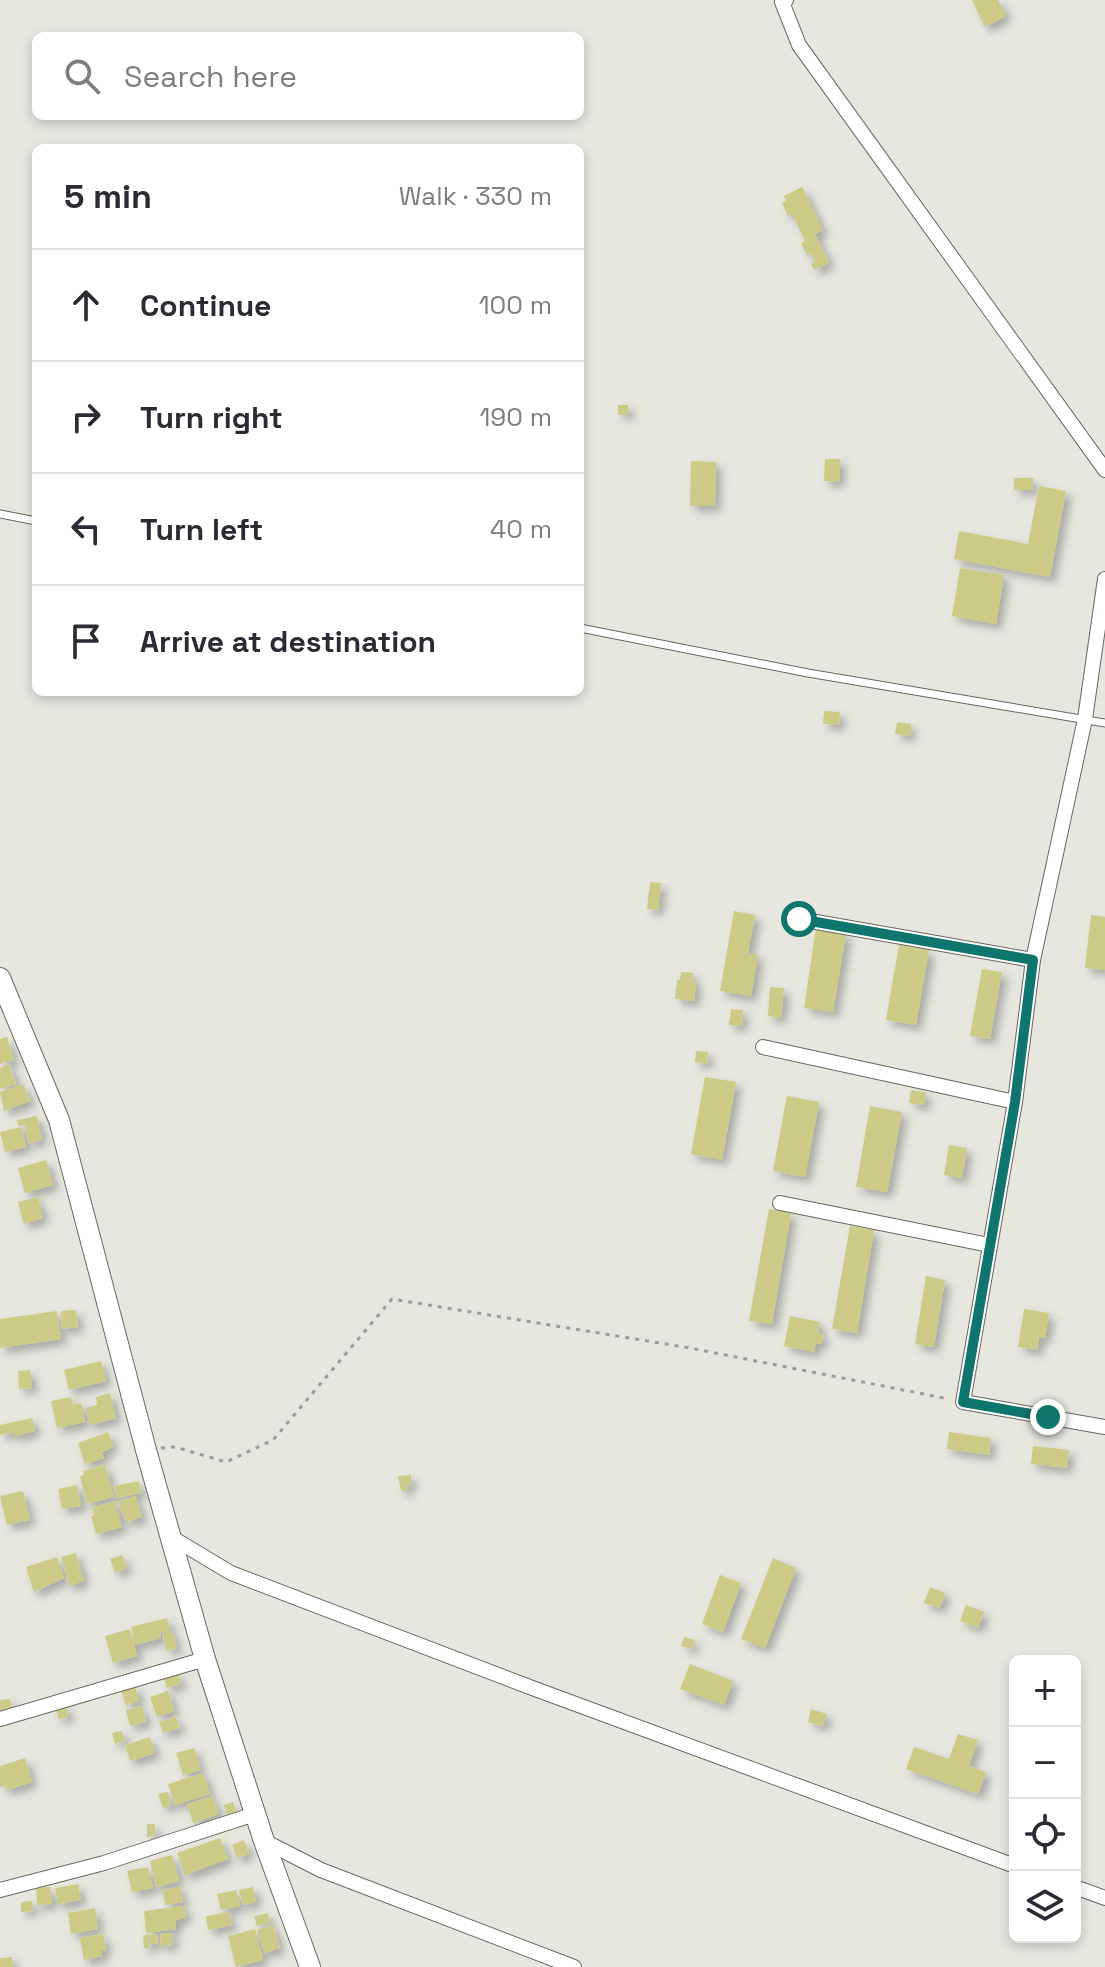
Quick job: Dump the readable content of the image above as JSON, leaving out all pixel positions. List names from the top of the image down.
{
  "page": {
    "search": "Search here",
    "heading": ["5 min", "Walk · 330 m"],
    "list": [
      ["Continue", "100 m"],
      ["Turn right", "190 m"],
      ["Turn left", "40 m"],
      "Arrive at destination"
    ],
    "map_buttons": ["+", "−"]
  }
}
